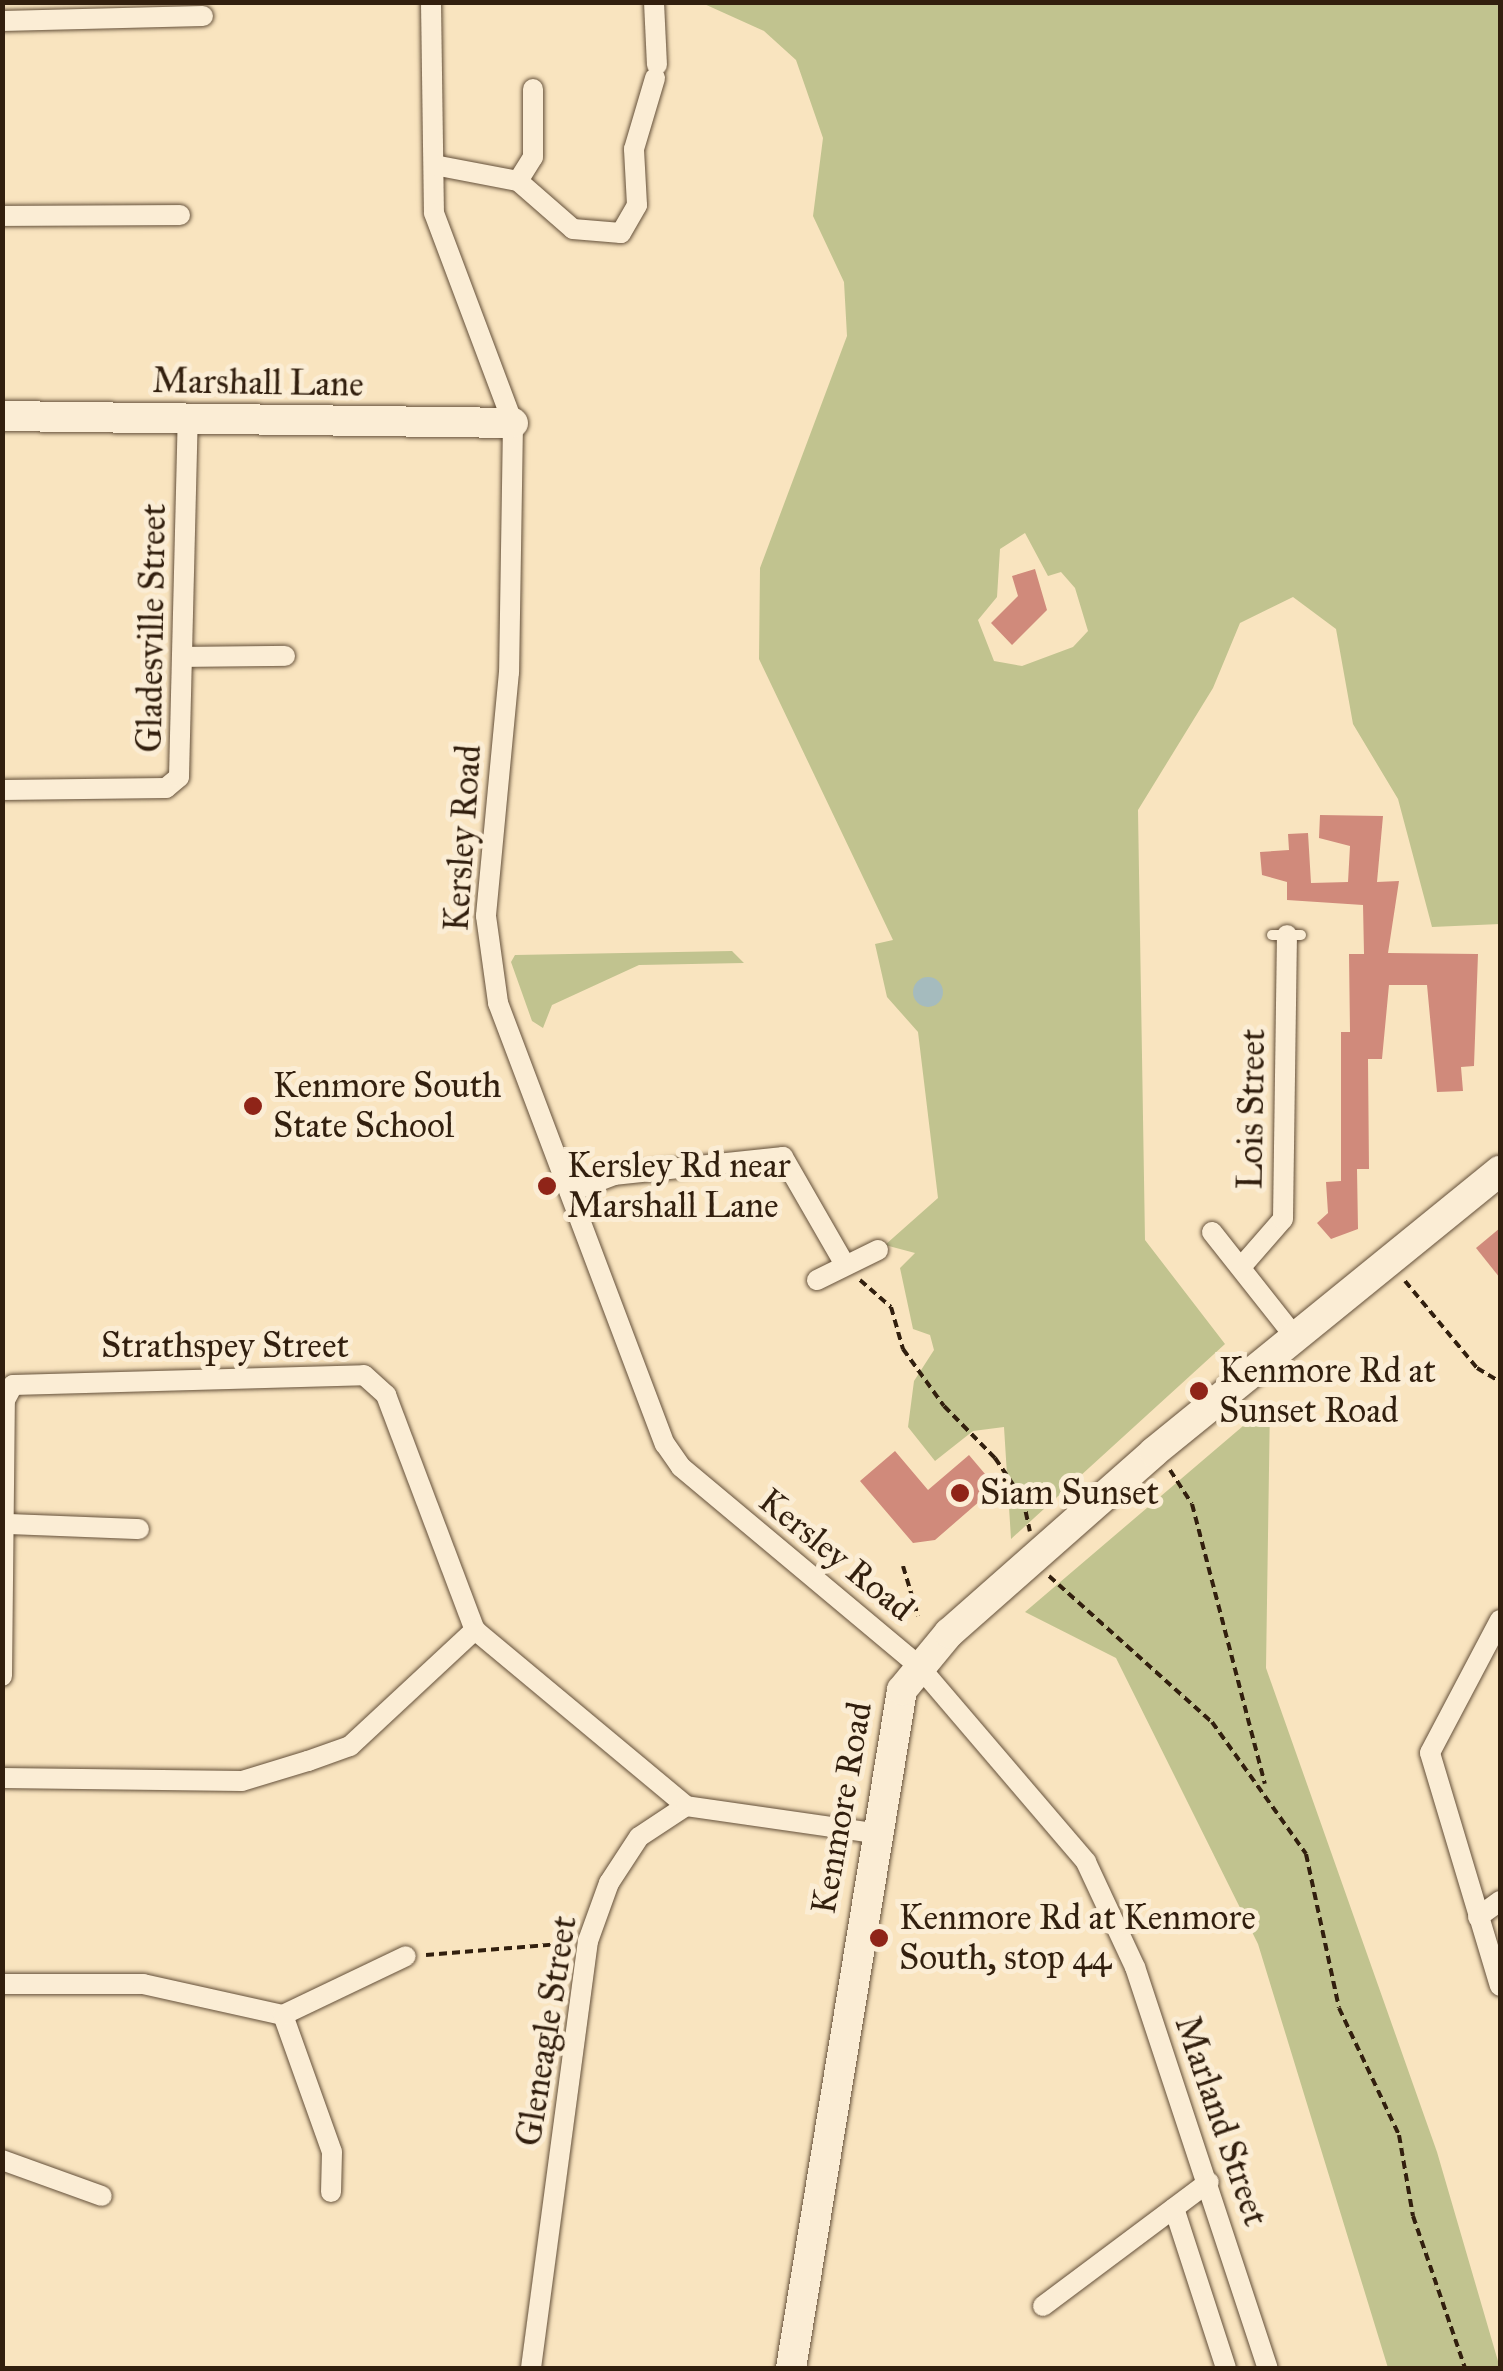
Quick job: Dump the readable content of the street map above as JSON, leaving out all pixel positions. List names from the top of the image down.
{
  "streets": {
    "street": [
      "Marshall Lane",
      "Gladesville Street",
      "Kersley Road",
      "Lois Street",
      "Strathspey Street",
      "Kenmore Road",
      "Gleneagle Street",
      "Marland Street"
    ]
  },
  "crossings": [
    ["Marshall Lane", "Gladesville Street"],
    ["Marshall Lane", "Kersley Road"],
    ["Kersley Road", "Kenmore Road"],
    ["Kersley Road", "Marland Street"],
    ["Lois Street", "Kenmore Road"],
    ["Strathspey Street", "Gleneagle Street"],
    ["Kenmore Road", "Marland Street"]
  ],
  "places": [
    "Kenmore South State School",
    "Kersley Rd near Marshall Lane",
    "Kenmore Rd at Sunset Road",
    "Siam Sunset",
    "Kenmore Rd at Kenmore South, stop 44"
  ]
}
